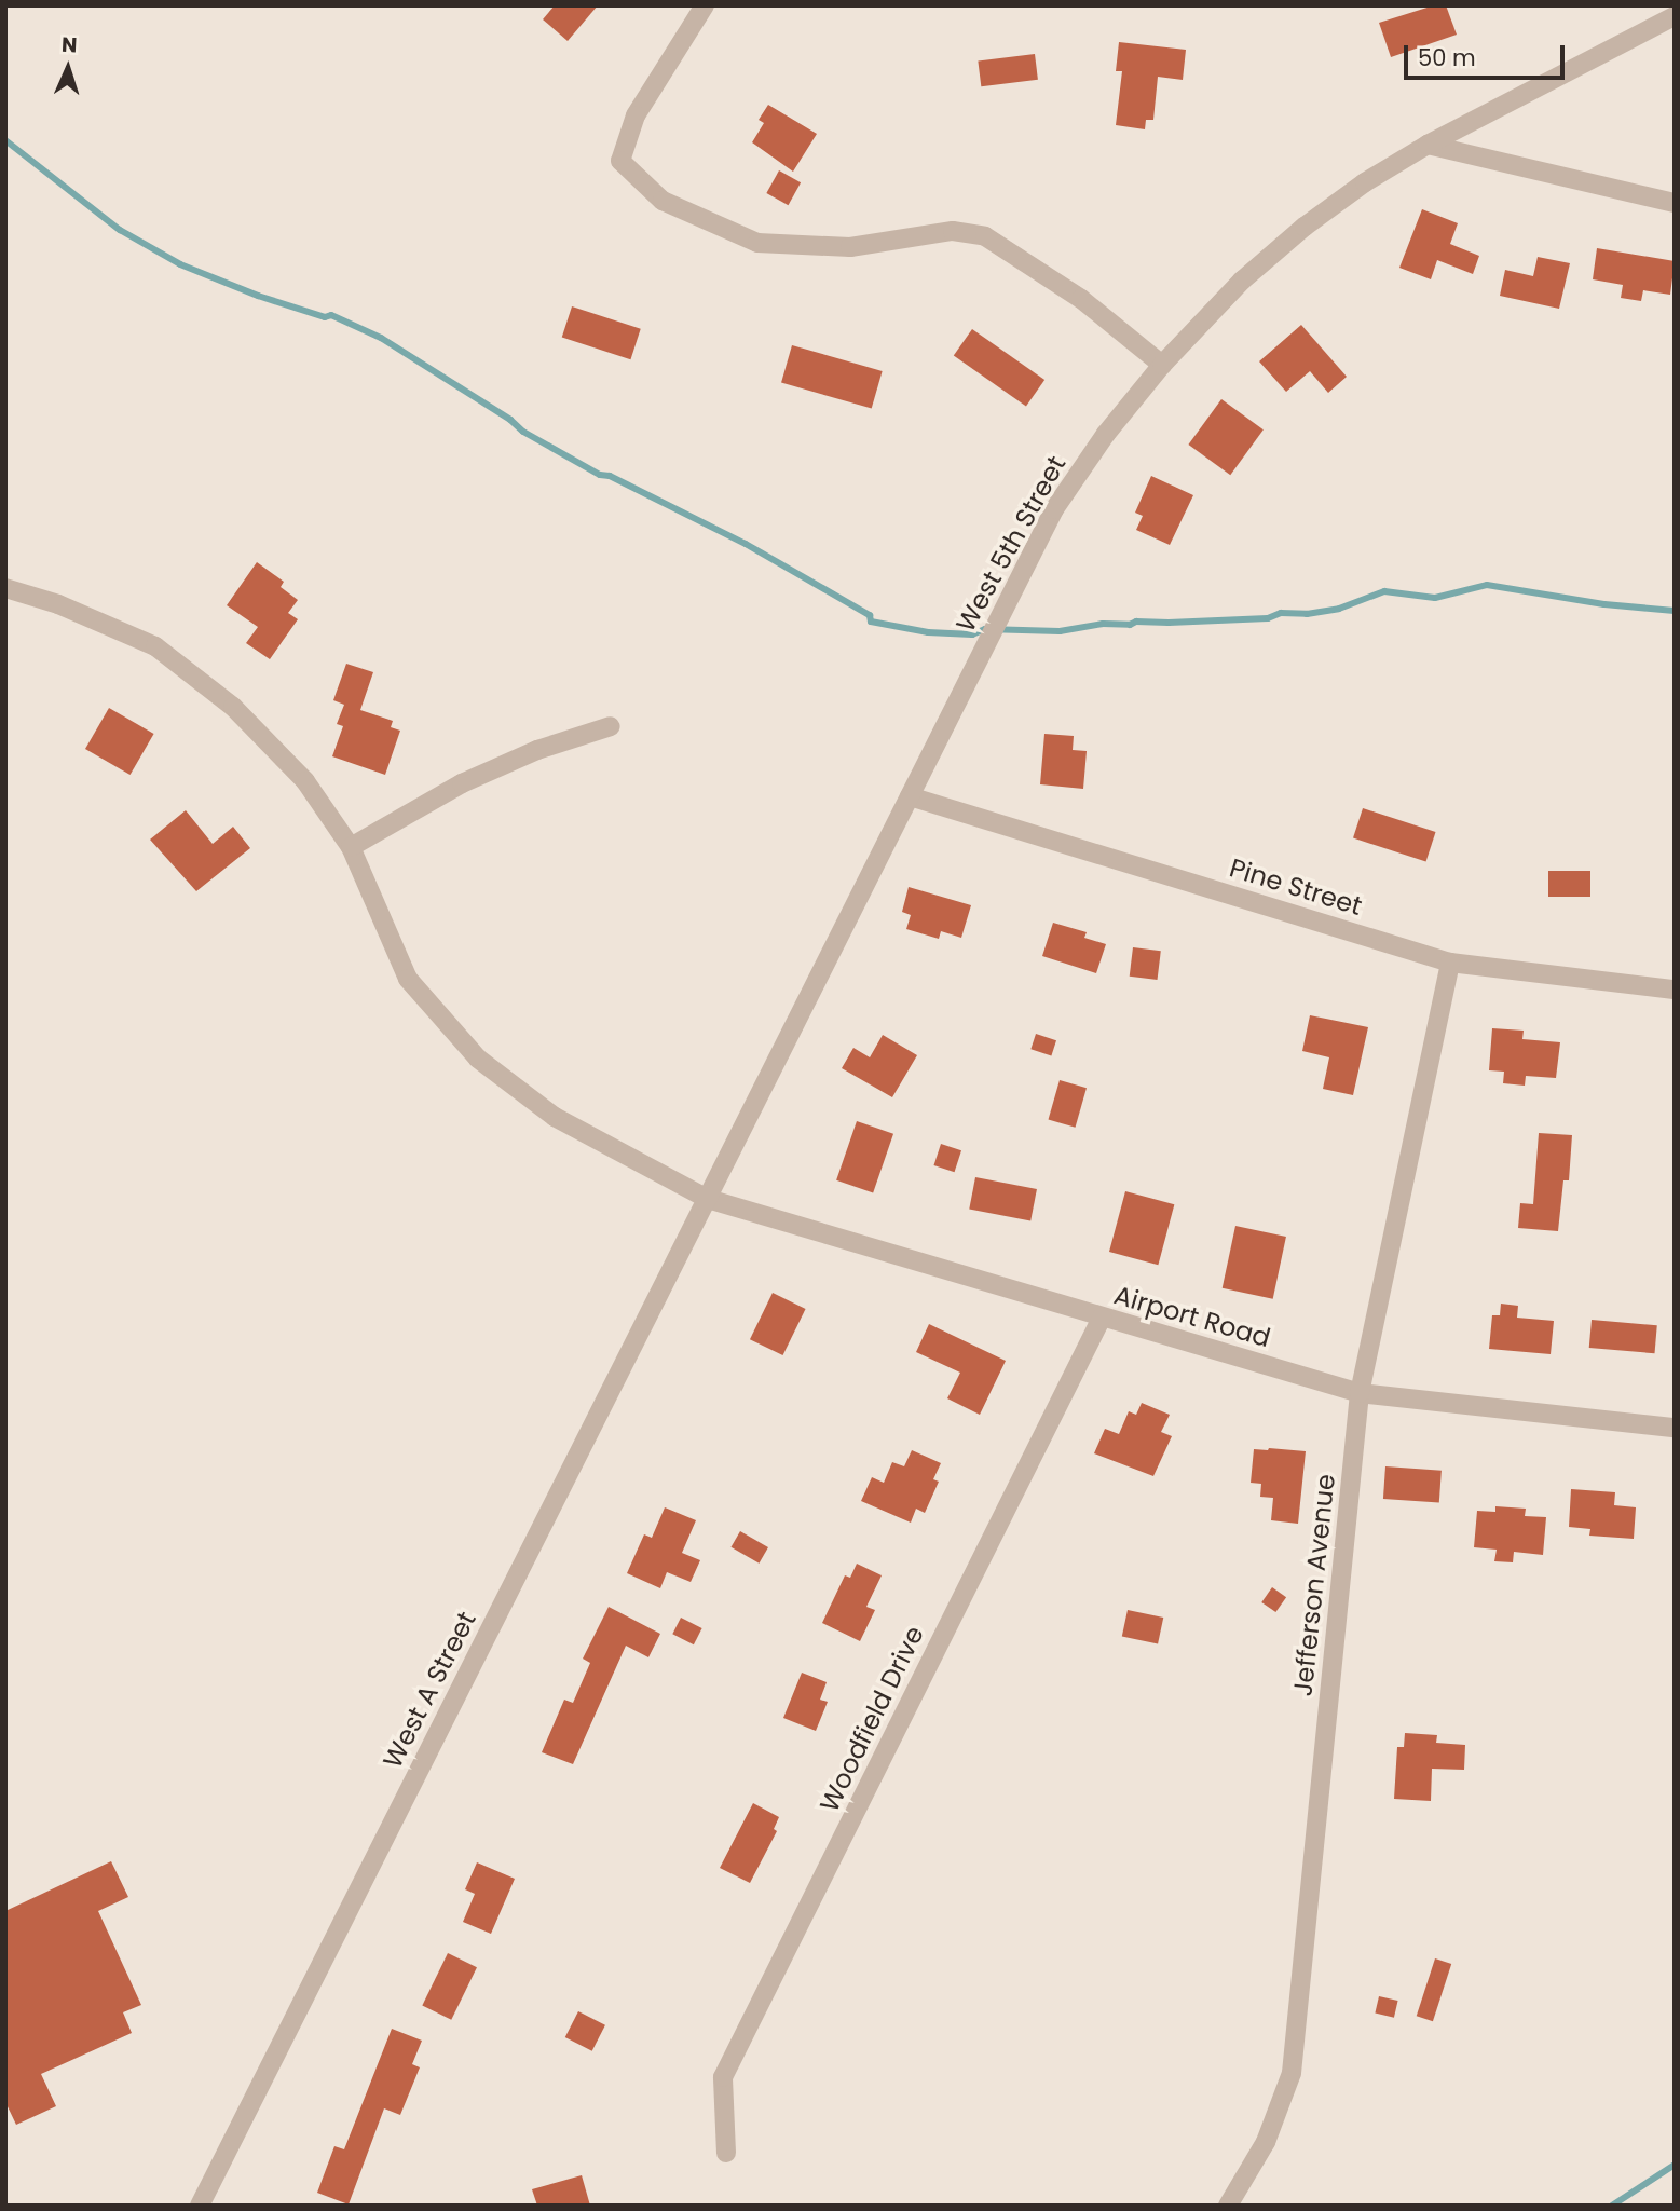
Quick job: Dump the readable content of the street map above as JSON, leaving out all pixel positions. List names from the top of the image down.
{
  "streets": {
    "street": [
      "West 5th Street",
      "Pine Street",
      "Airport Road",
      "Jefferson Avenue",
      "West A Street",
      "Woodfield Drive"
    ]
  },
  "crossings": [
    ["West 5th Street", "Pine Street"],
    ["West 5th Street", "Airport Road"],
    ["West 5th Street", "West A Street"],
    ["Pine Street", "Jefferson Avenue"],
    ["Airport Road", "Jefferson Avenue"],
    ["Airport Road", "West A Street"],
    ["Airport Road", "Woodfield Drive"]
  ],
  "scale_bar": "50 m",
  "north": "top"
}
